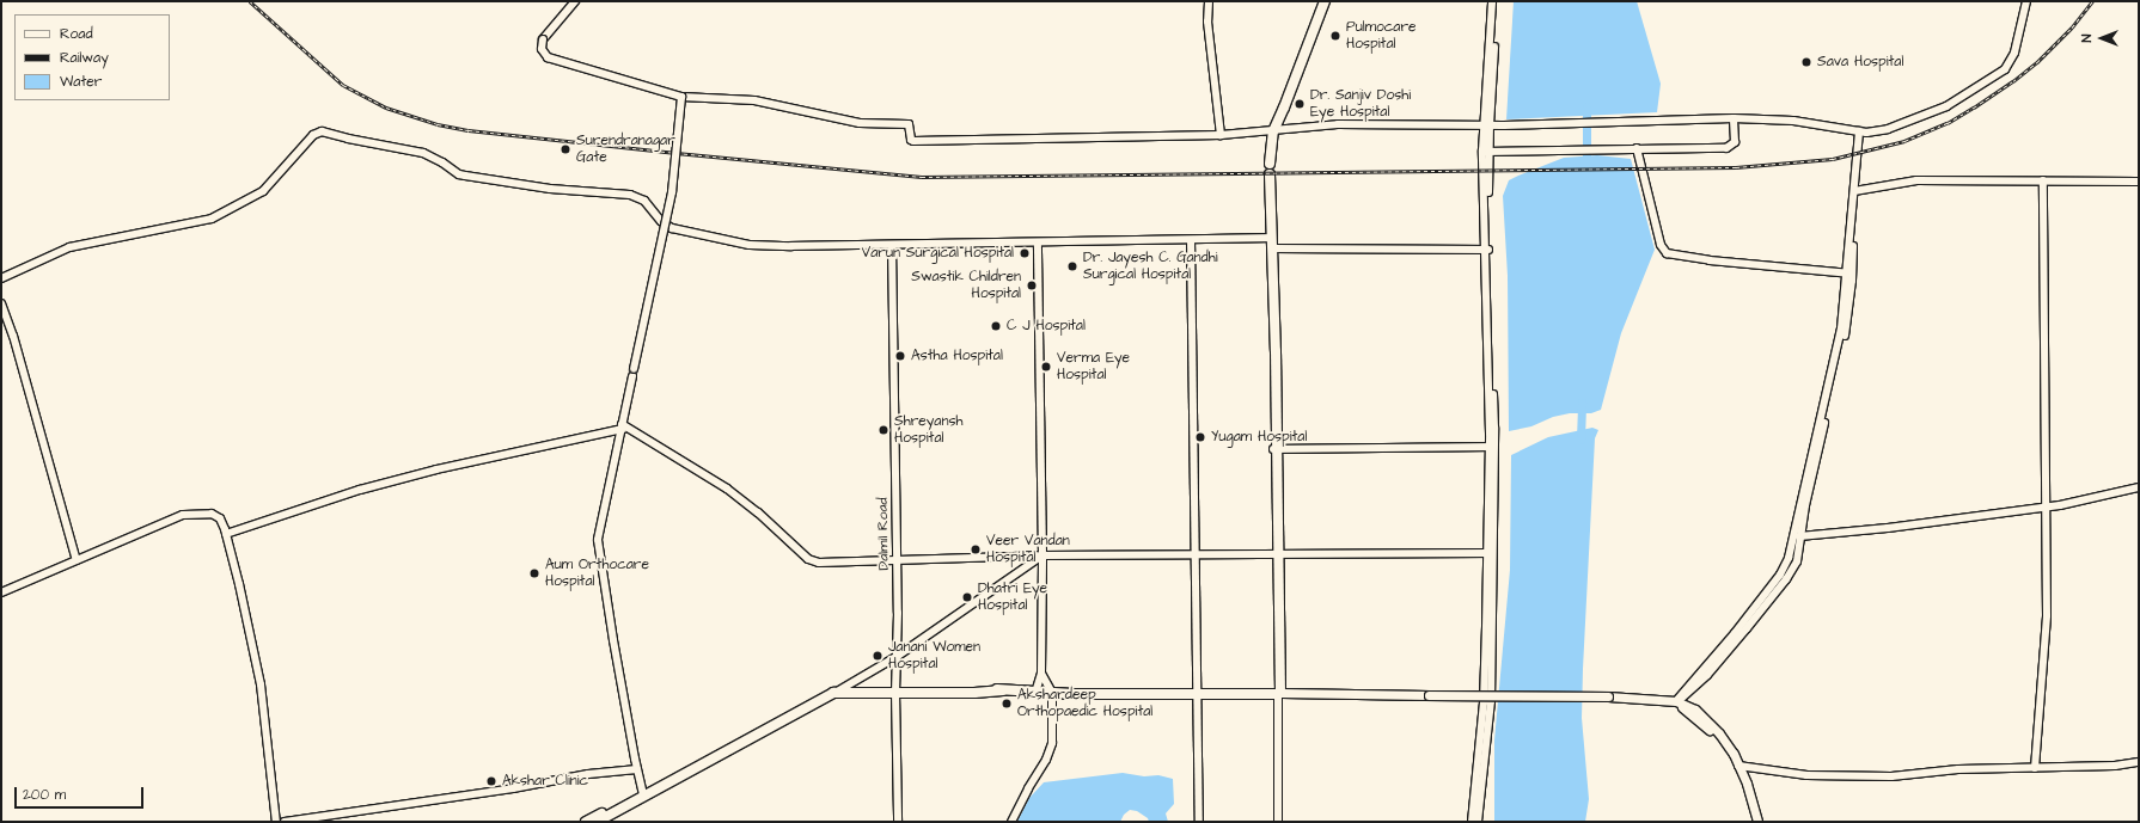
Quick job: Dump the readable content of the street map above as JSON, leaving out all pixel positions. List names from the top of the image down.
{
  "streets": {
    "street": ["Dalmil Road"]
  },
  "places": [
    "Pulmocare Hospital",
    "Sava Hospital",
    "Dr. Sanjiv Doshi Eye Hospital",
    "Surendranagar Gate",
    "Varun Surgical Hospital",
    "Dr. Jayesh C. Gandhi Surgical Hospital",
    "Swastik Children Hospital",
    "C J Hospital",
    "Astha Hospital",
    "Verma Eye Hospital",
    "Shreyansh Hospital",
    "Yugam Hospital",
    "Veer Vandan Hospital",
    "Aum Orthocare Hospital",
    "Dhatri Eye Hospital",
    "Janani Women Hospital",
    "Akshardeep Orthopaedic Hospital",
    "Akshar Clinic"
  ],
  "legend": ["Road", "Railway", "Water"],
  "scale_bar": "200 m",
  "north": "left"
}
